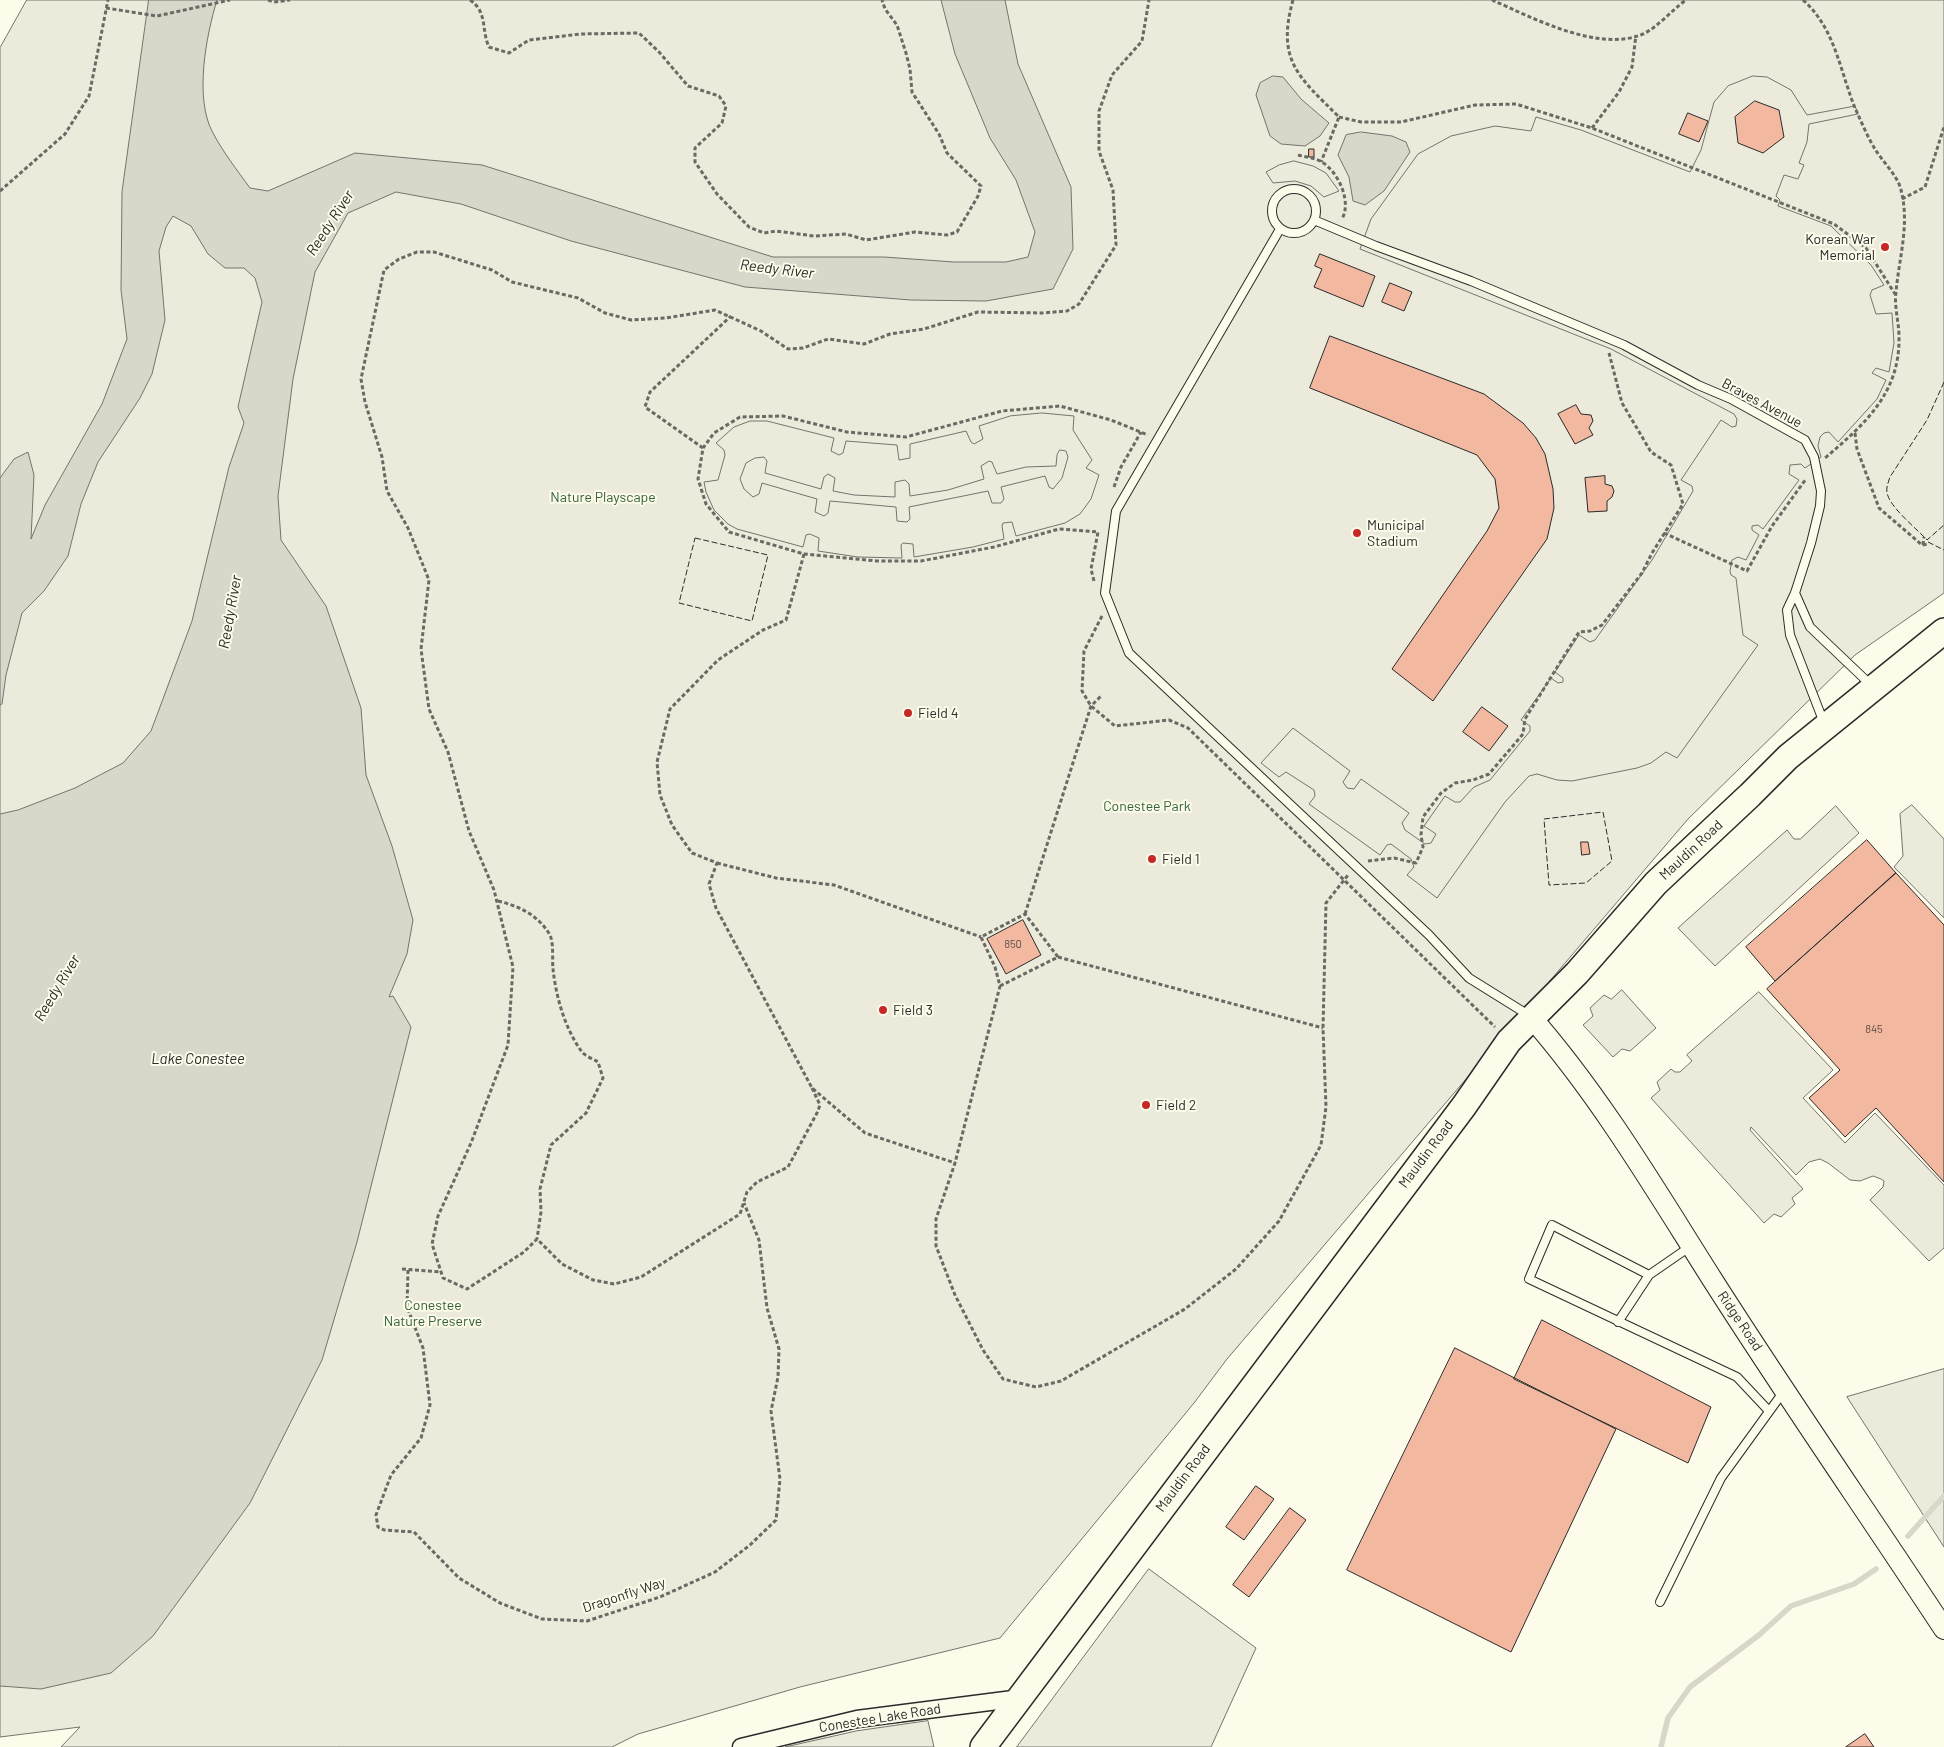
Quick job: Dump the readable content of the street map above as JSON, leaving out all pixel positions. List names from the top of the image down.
{
  "streets": {
    "main road": ["Mauldin Road"],
    "street": ["Ridge Road", "Conestee Lake Road"],
    "lane": ["Braves Avenue"],
    "path": ["Dragonfly Way"]
  },
  "crossings": [
    ["Braves Avenue", "Mauldin Road"],
    ["Mauldin Road", "Ridge Road"],
    ["Mauldin Road", "Conestee Lake Road"]
  ],
  "water": ["Reedy River", "Lake Conestee"],
  "parks": ["Nature Playscape", "Conestee Park", "Conestee Nature Preserve"],
  "places": [
    "Korean War Memorial",
    "Municipal Stadium",
    "Field 4",
    "Field 1",
    "Field 3",
    "Field 2"
  ],
  "house_numbers": ["850", "845"]
}
